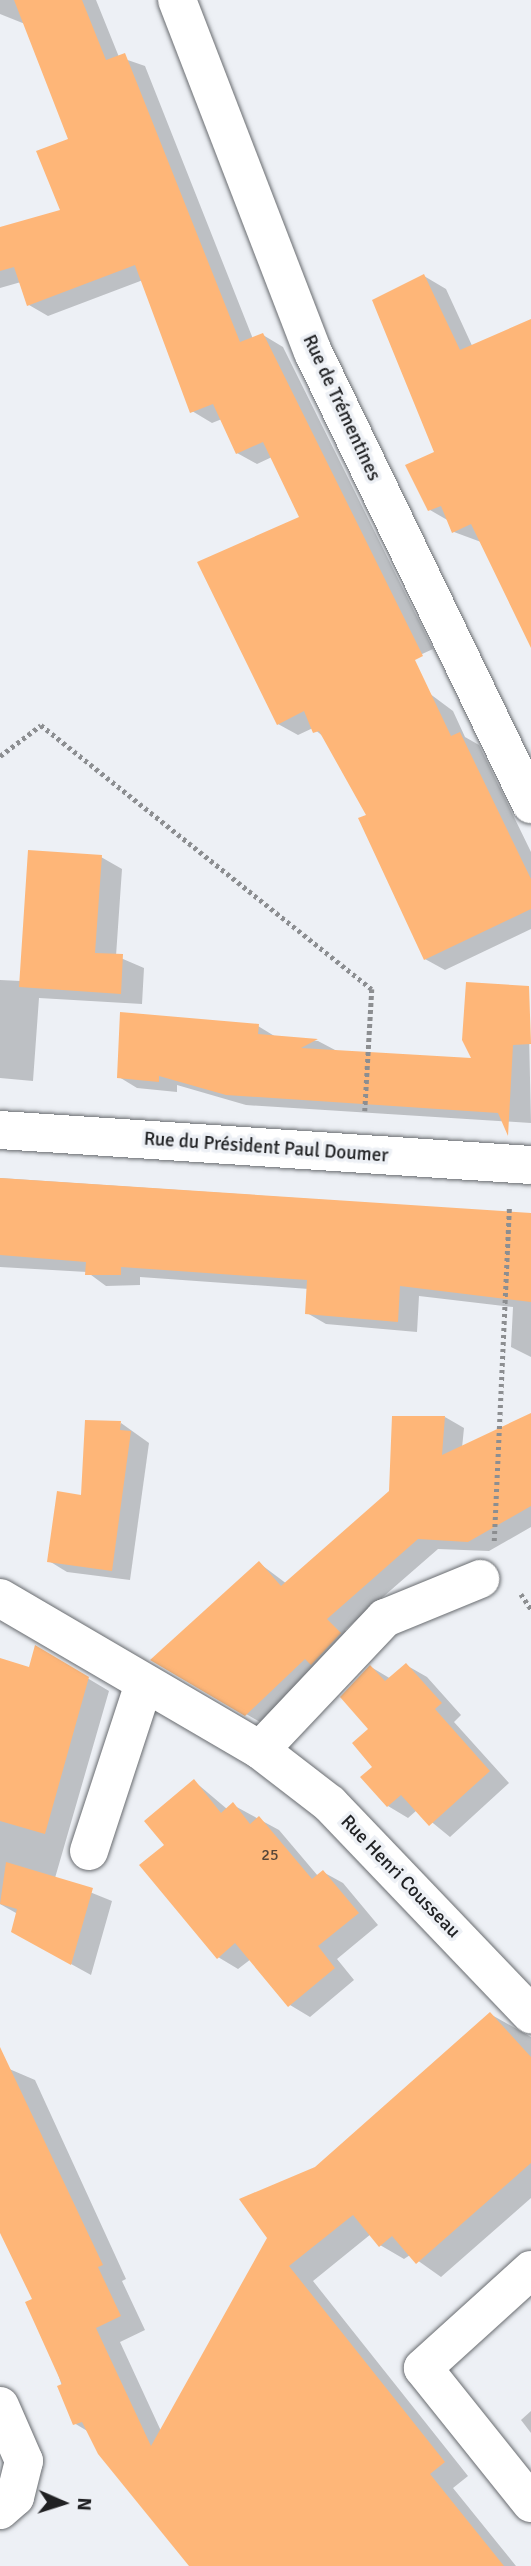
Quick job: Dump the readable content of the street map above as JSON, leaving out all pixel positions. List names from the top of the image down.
{
  "streets": {
    "street": ["Rue de Trémentines", "Rue du Président Paul Doumer", "Rue Henri Cousseau"]
  },
  "house_numbers": ["25"],
  "north": "right"
}
